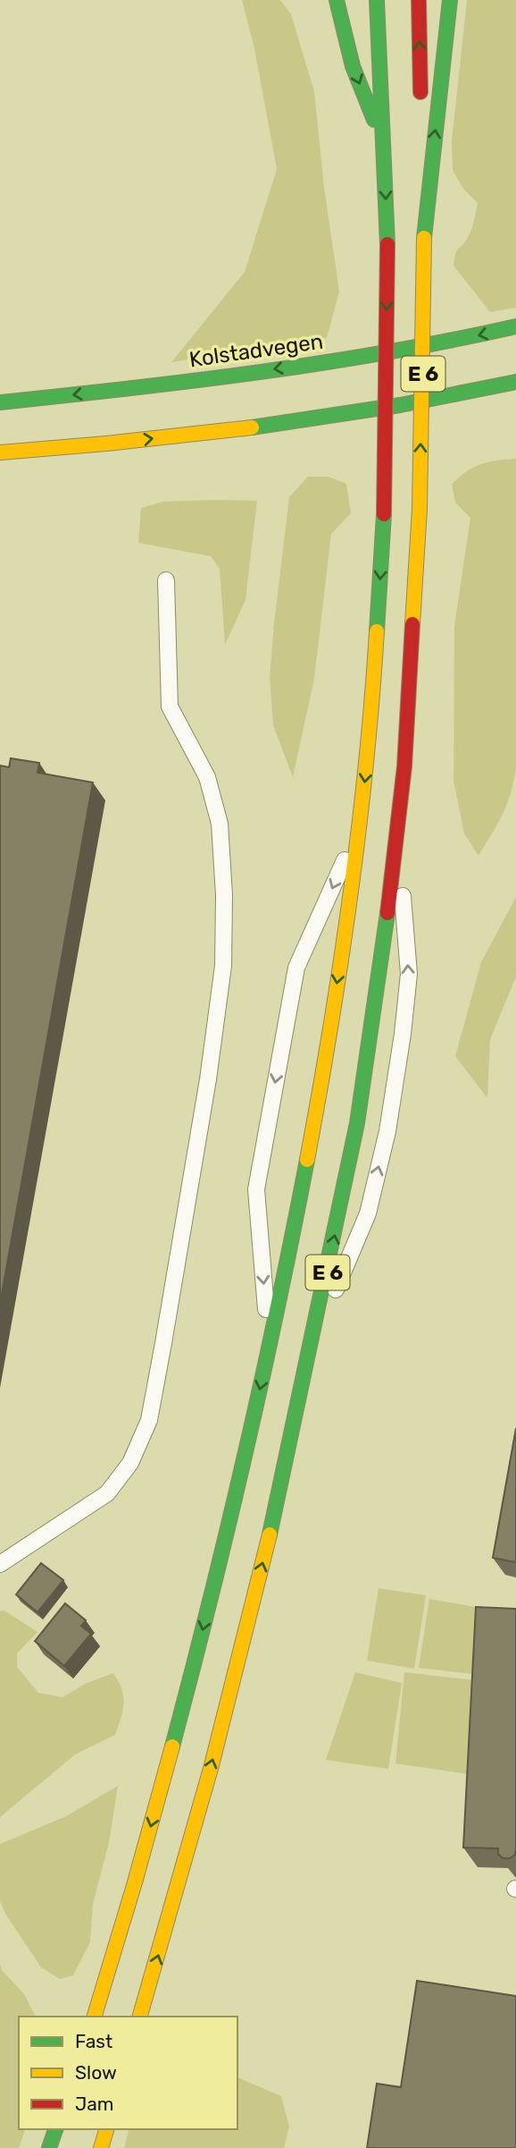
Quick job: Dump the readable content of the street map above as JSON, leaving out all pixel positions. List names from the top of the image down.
{
  "streets": {
    "main road": ["Kolstadvegen", "E 6"]
  },
  "legend": ["Fast", "Slow", "Jam"]
}
